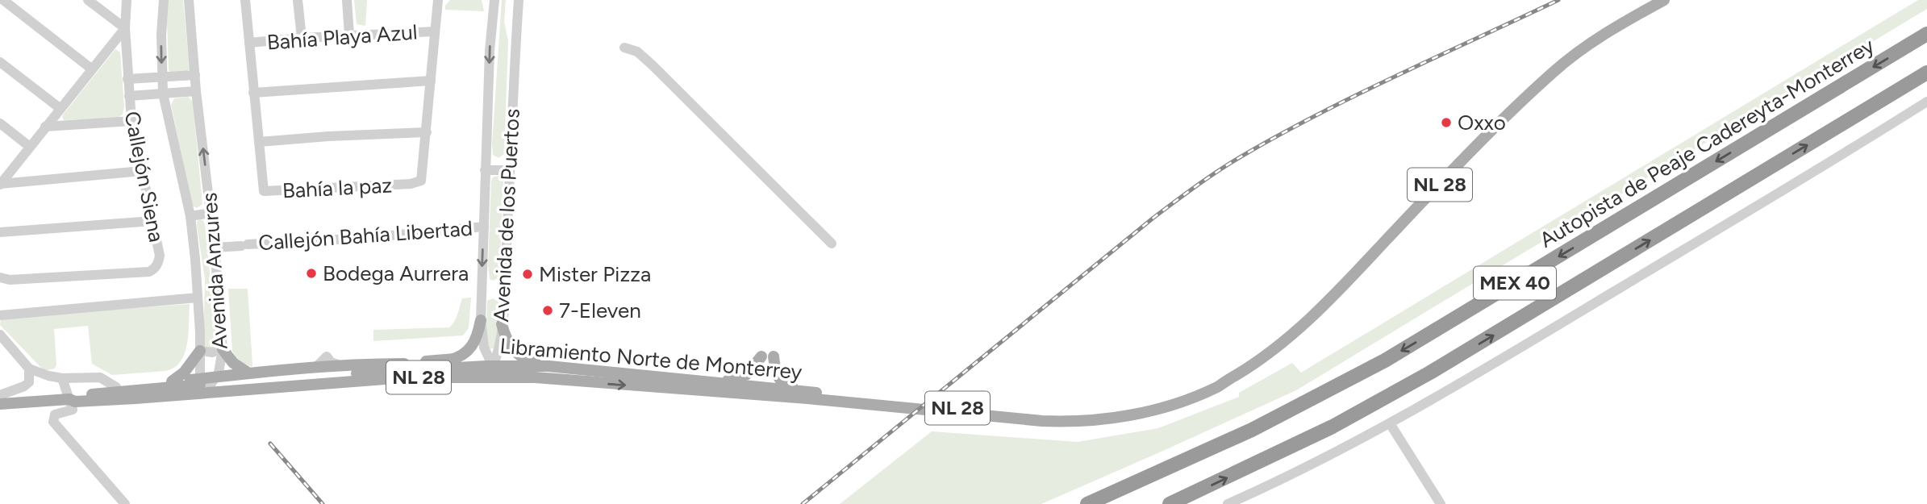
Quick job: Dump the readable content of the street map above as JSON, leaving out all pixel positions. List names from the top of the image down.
{
  "streets": {
    "highway": ["Autopista de Peaje Cadereyta-Monterrey", "MEX 40"],
    "main road": ["NL 28", "Libramiento Norte de Monterrey"],
    "street": [
      "Bahía Playa Azul",
      "Callejón Siena",
      "Bahía la paz",
      "Avenida de los Puertos",
      "Callejón Bahía Libertad",
      "Avenida Anzures"
    ]
  },
  "crossings": [
    ["Bahía Playa Azul", "Bahía la paz"],
    ["Callejón Siena", "Avenida Anzures"],
    ["Avenida de los Puertos", "Callejón Bahía Libertad"],
    ["Avenida de los Puertos", "Libramiento Norte de Monterrey"],
    ["Callejón Bahía Libertad", "Avenida Anzures"],
    ["Avenida Anzures", "Libramiento Norte de Monterrey"]
  ],
  "places": [
    "Oxxo",
    "Bodega Aurrera",
    "Mister Pizza",
    "7-Eleven"
  ]
}
